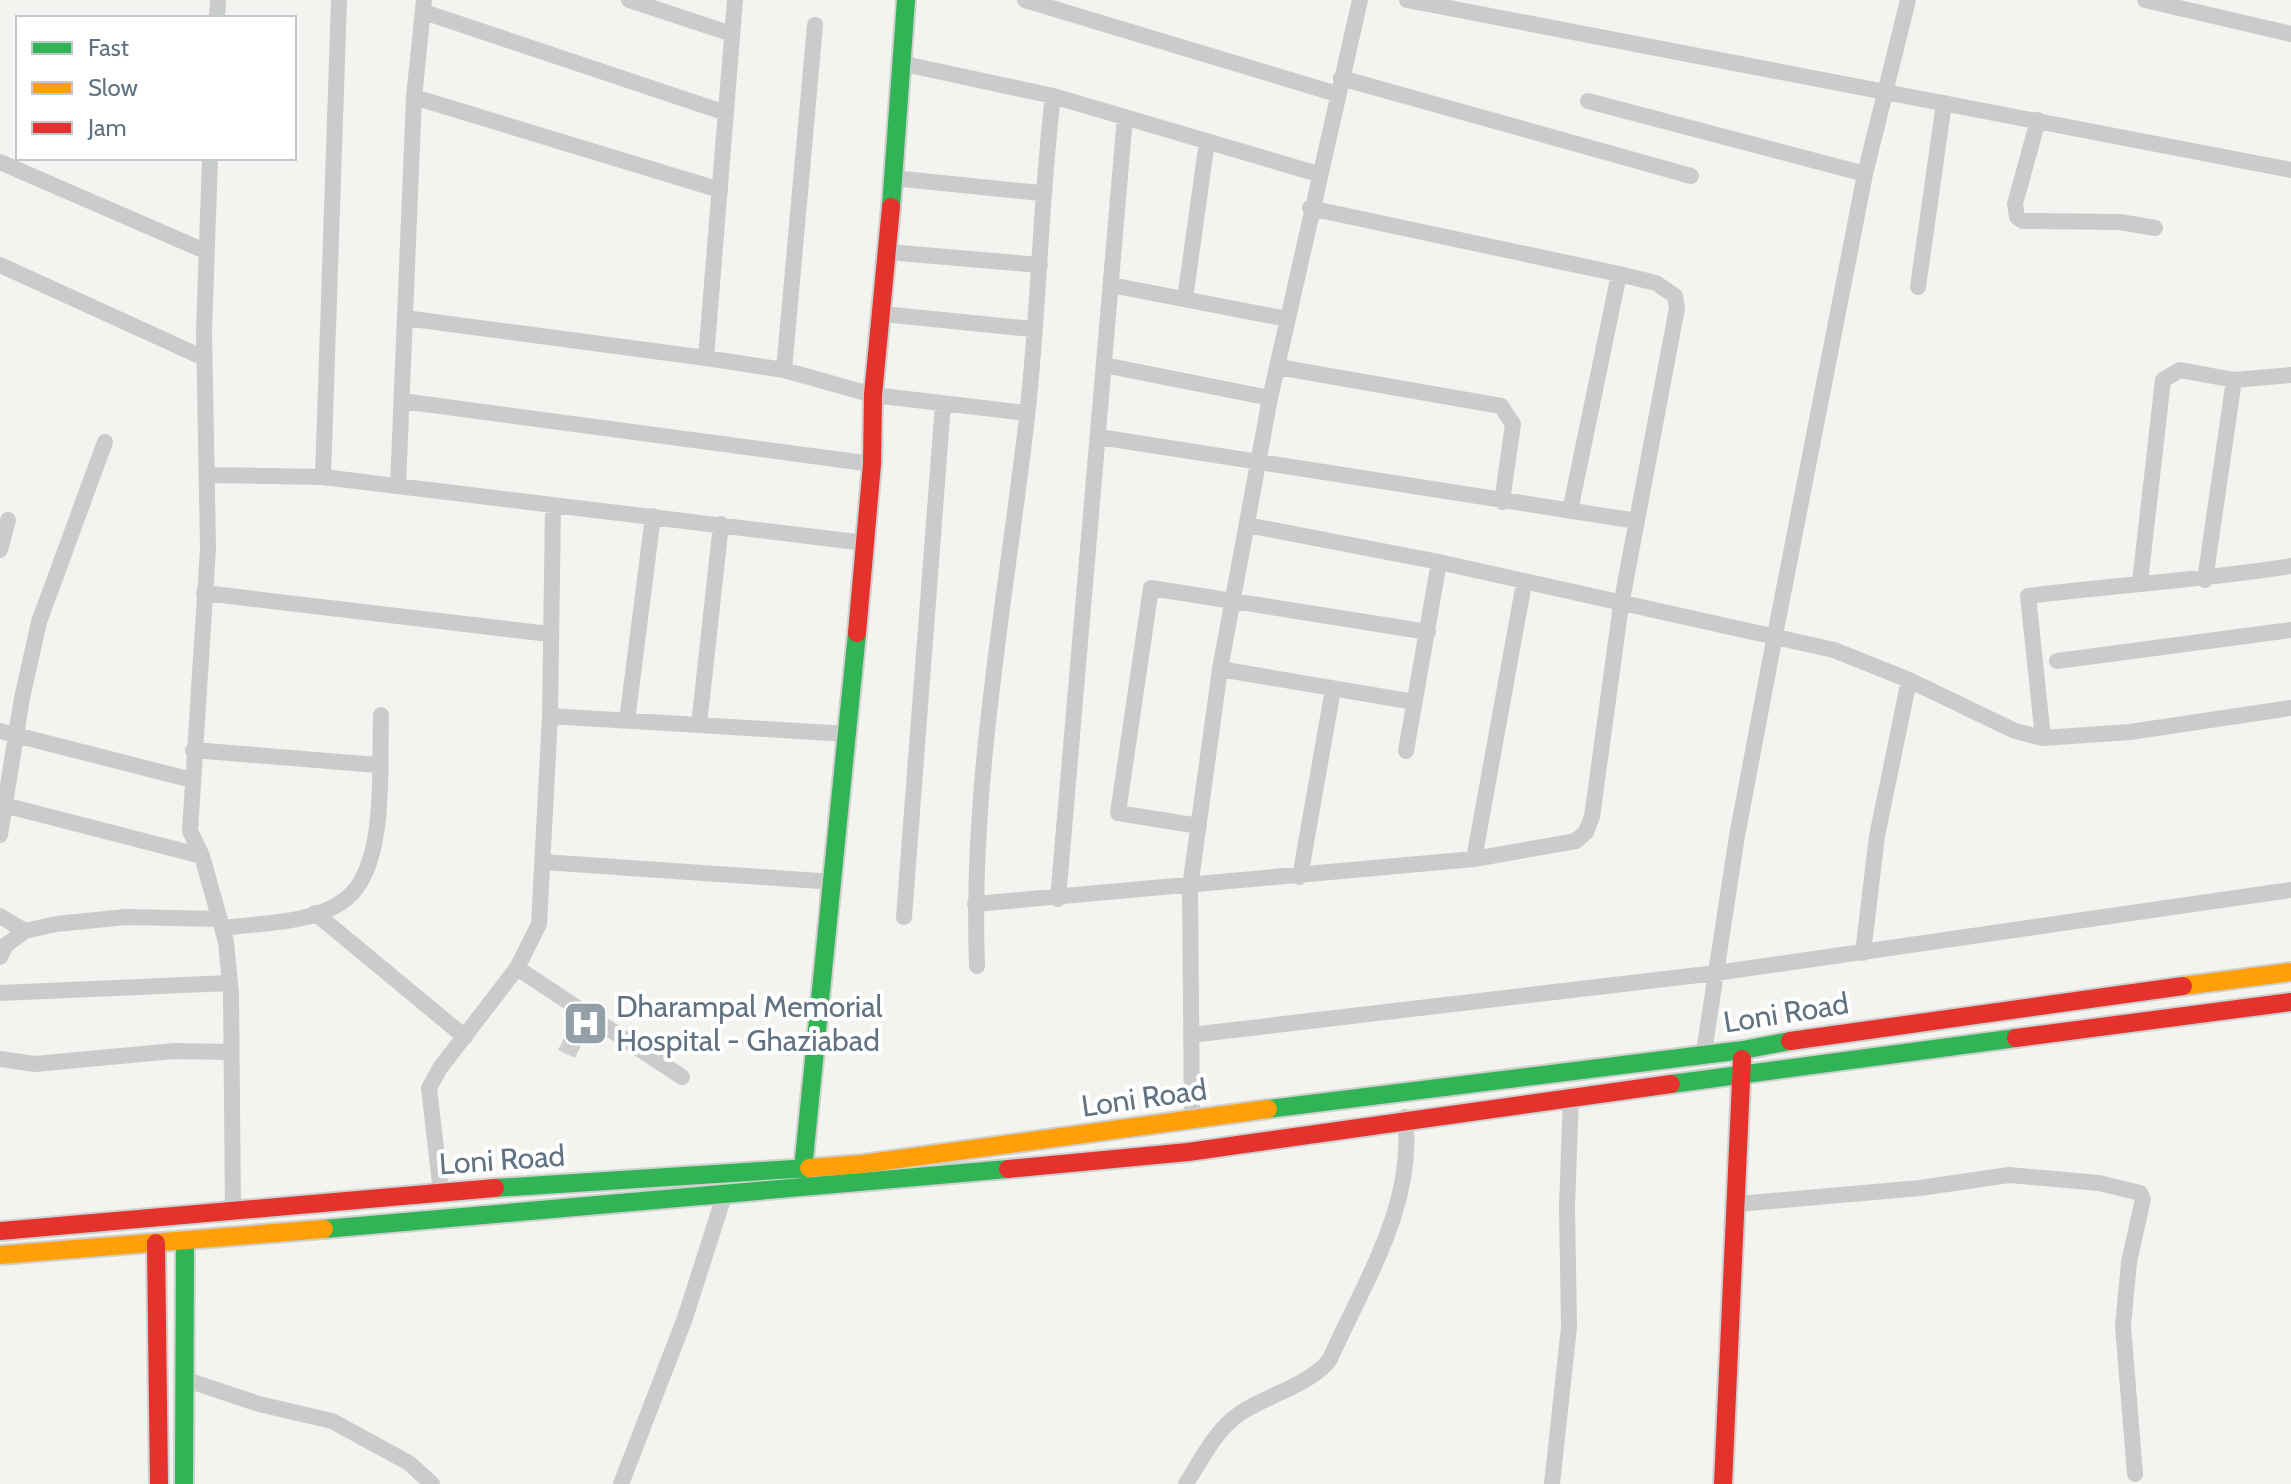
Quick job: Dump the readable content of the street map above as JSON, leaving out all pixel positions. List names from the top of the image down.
{
  "streets": {
    "main road": ["Loni Road"]
  },
  "places": {
    "hospital": ["Dharampal Memorial Hospital - Ghaziabad"]
  },
  "legend": ["Fast", "Slow", "Jam"]
}
